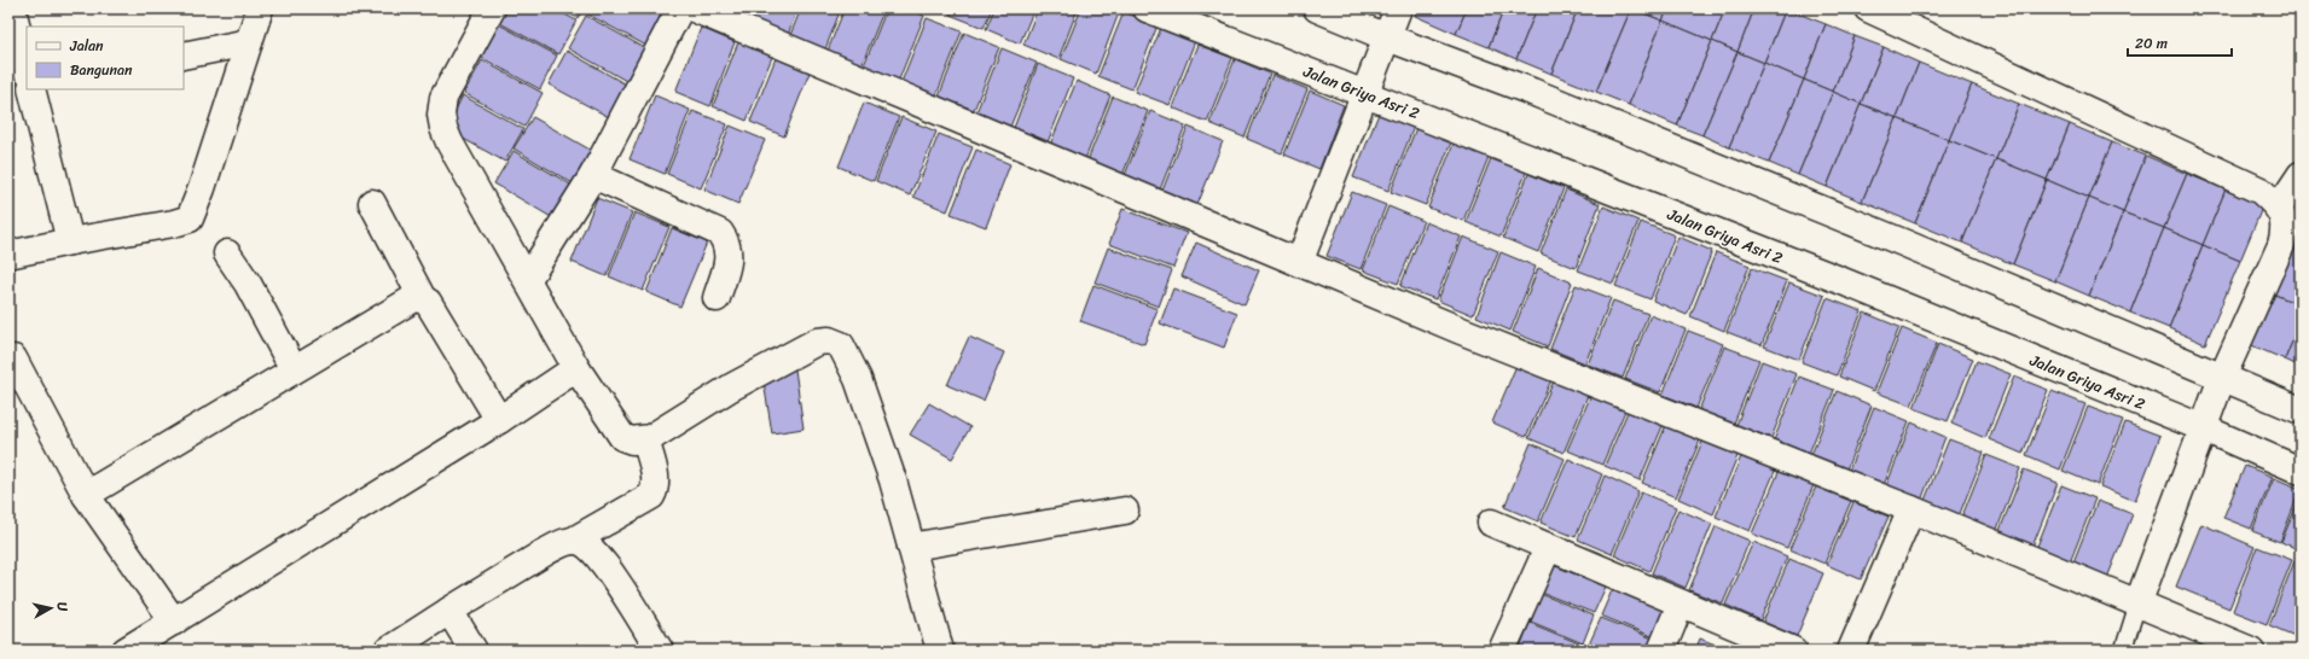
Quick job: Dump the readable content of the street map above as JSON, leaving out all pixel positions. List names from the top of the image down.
{
  "streets": {
    "street": ["Jalan Griya Asri 2"]
  },
  "legend": ["Jalan", "Bangunan"],
  "scale_bar": "20 m",
  "north": "right"
}
